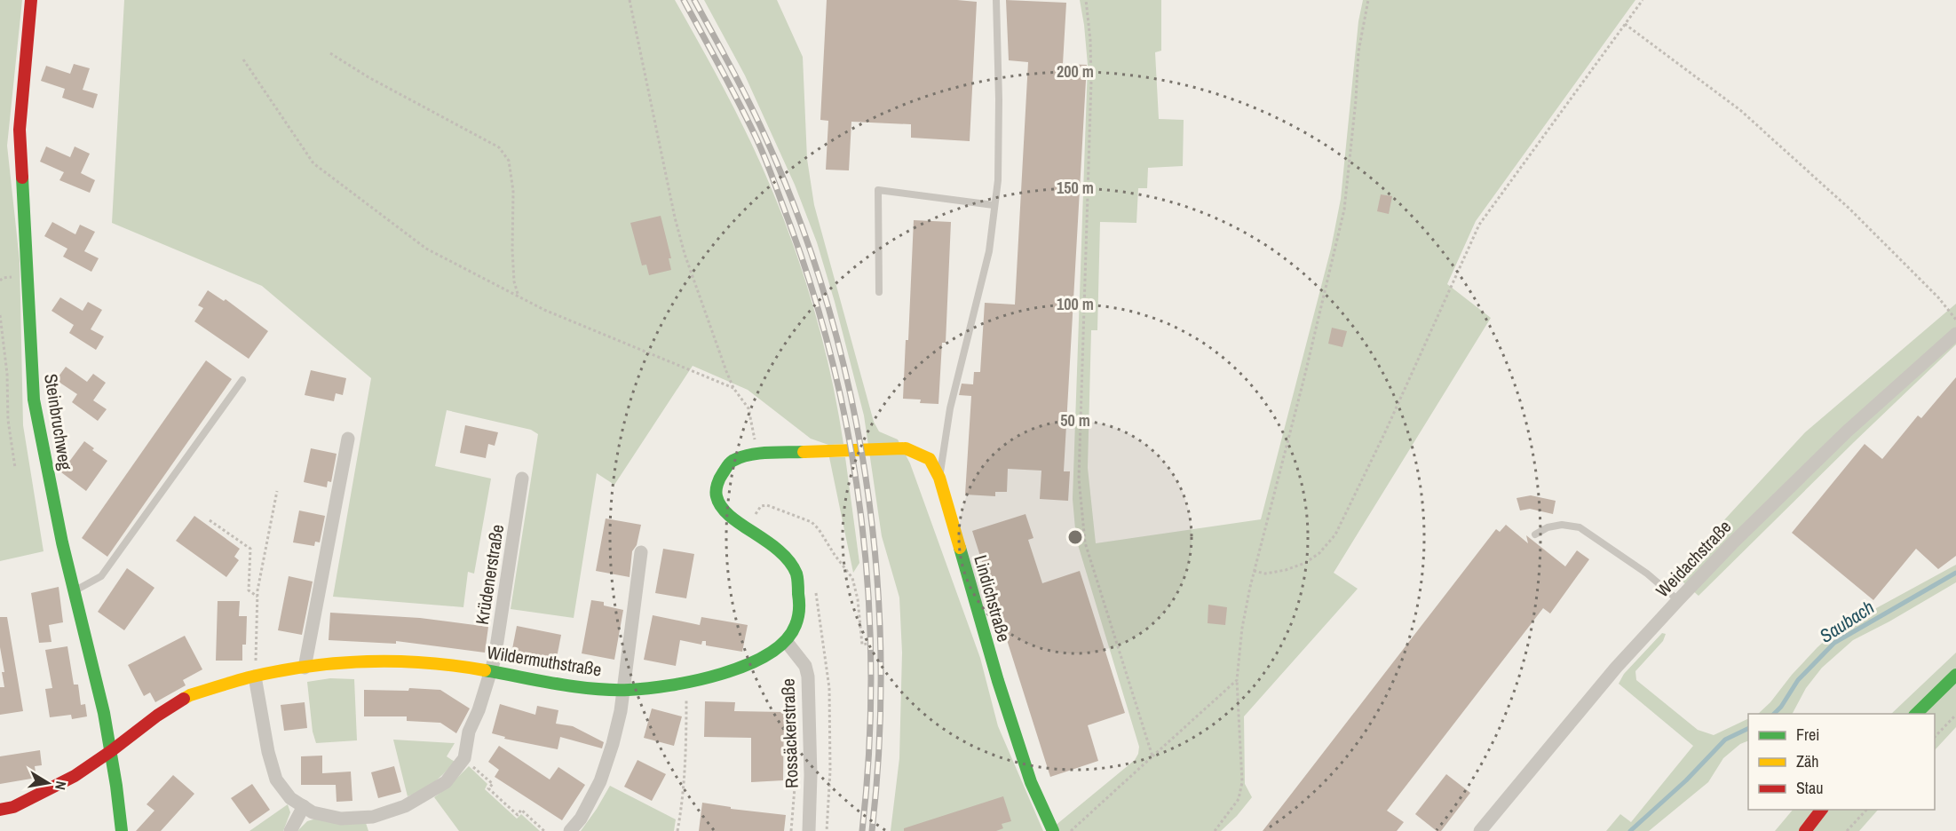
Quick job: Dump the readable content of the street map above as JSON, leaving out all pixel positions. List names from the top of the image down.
{
  "streets": {
    "street": [
      "Steinbruchweg",
      "Weidachstraße",
      "Krüdenerstraße",
      "Lindichstraße",
      "Wildermuthstraße",
      "Rossäckerstraße"
    ]
  },
  "crossings": [
    ["Steinbruchweg", "Wildermuthstraße"],
    ["Krüdenerstraße", "Wildermuthstraße"],
    ["Lindichstraße", "Wildermuthstraße"],
    ["Wildermuthstraße", "Rossäckerstraße"]
  ],
  "water": ["Saubach"],
  "legend": ["Frei", "Zäh", "Stau"],
  "north": "right",
  "rings": [
    "200 m",
    "150 m",
    "100 m",
    "50 m"
  ]
}
